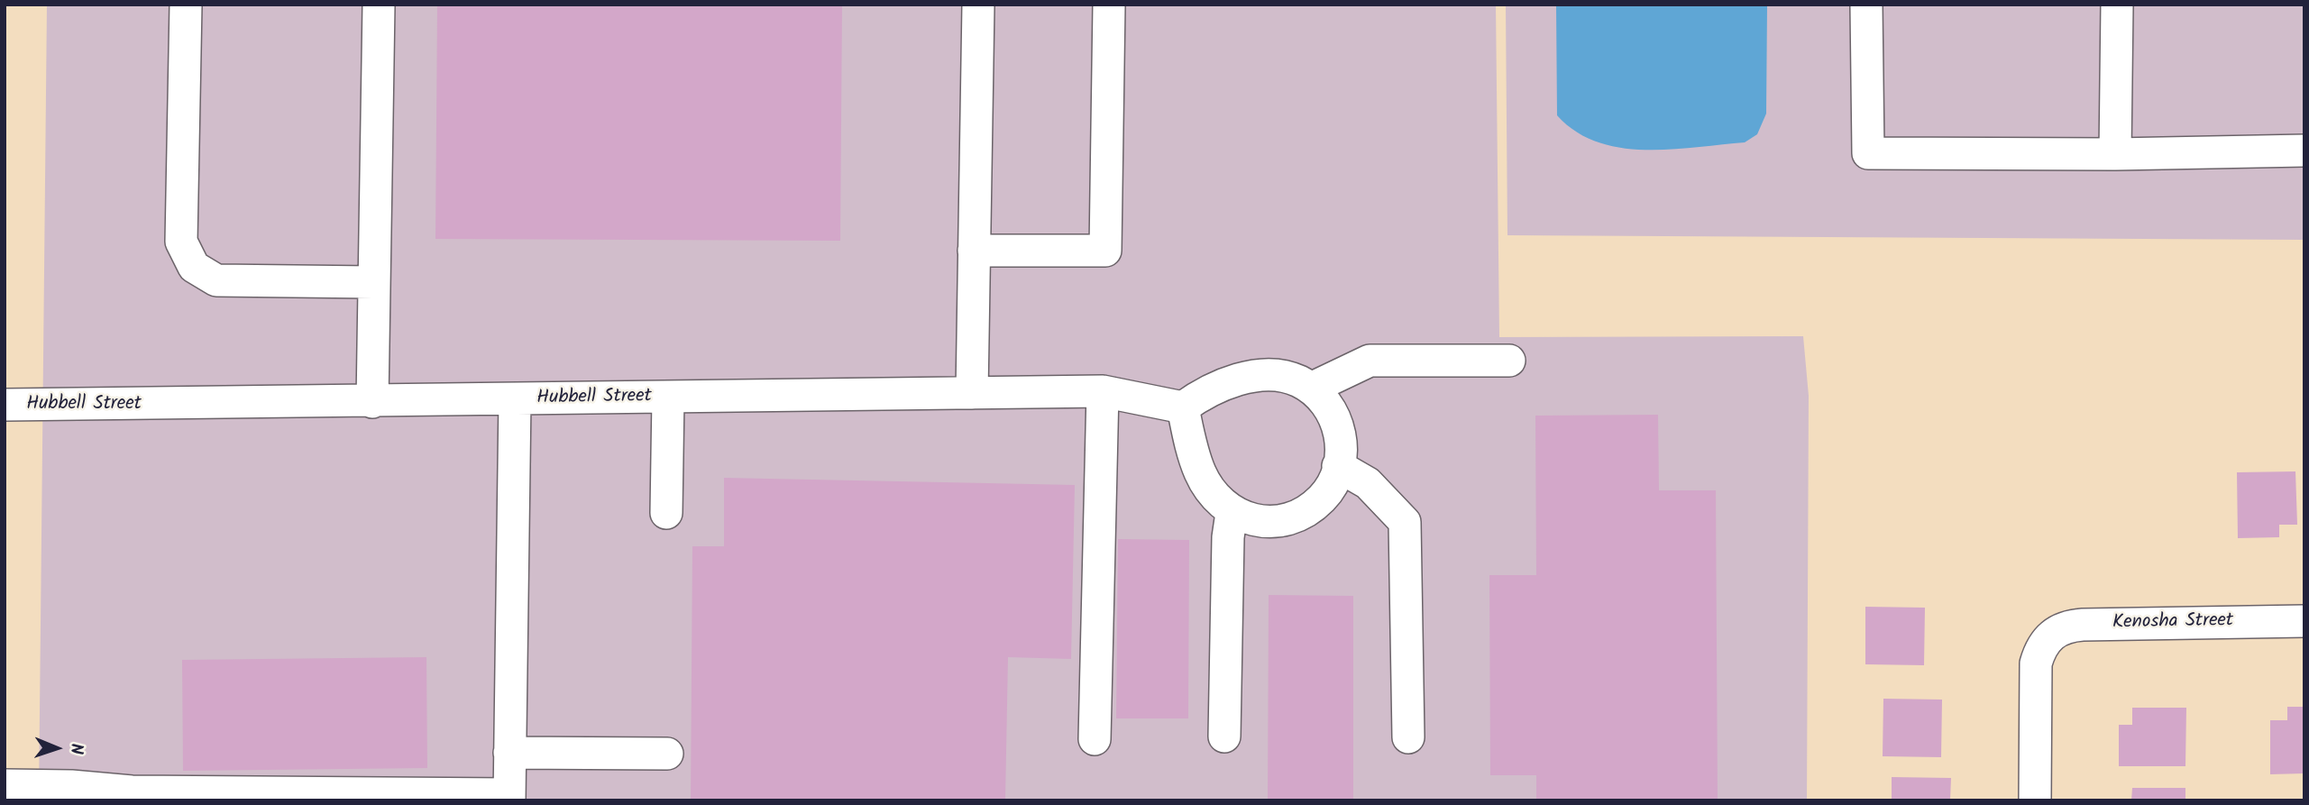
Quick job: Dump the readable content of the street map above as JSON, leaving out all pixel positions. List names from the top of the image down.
{
  "streets": {
    "street": ["Hubbell Street", "Kenosha Street"]
  },
  "north": "right"
}
